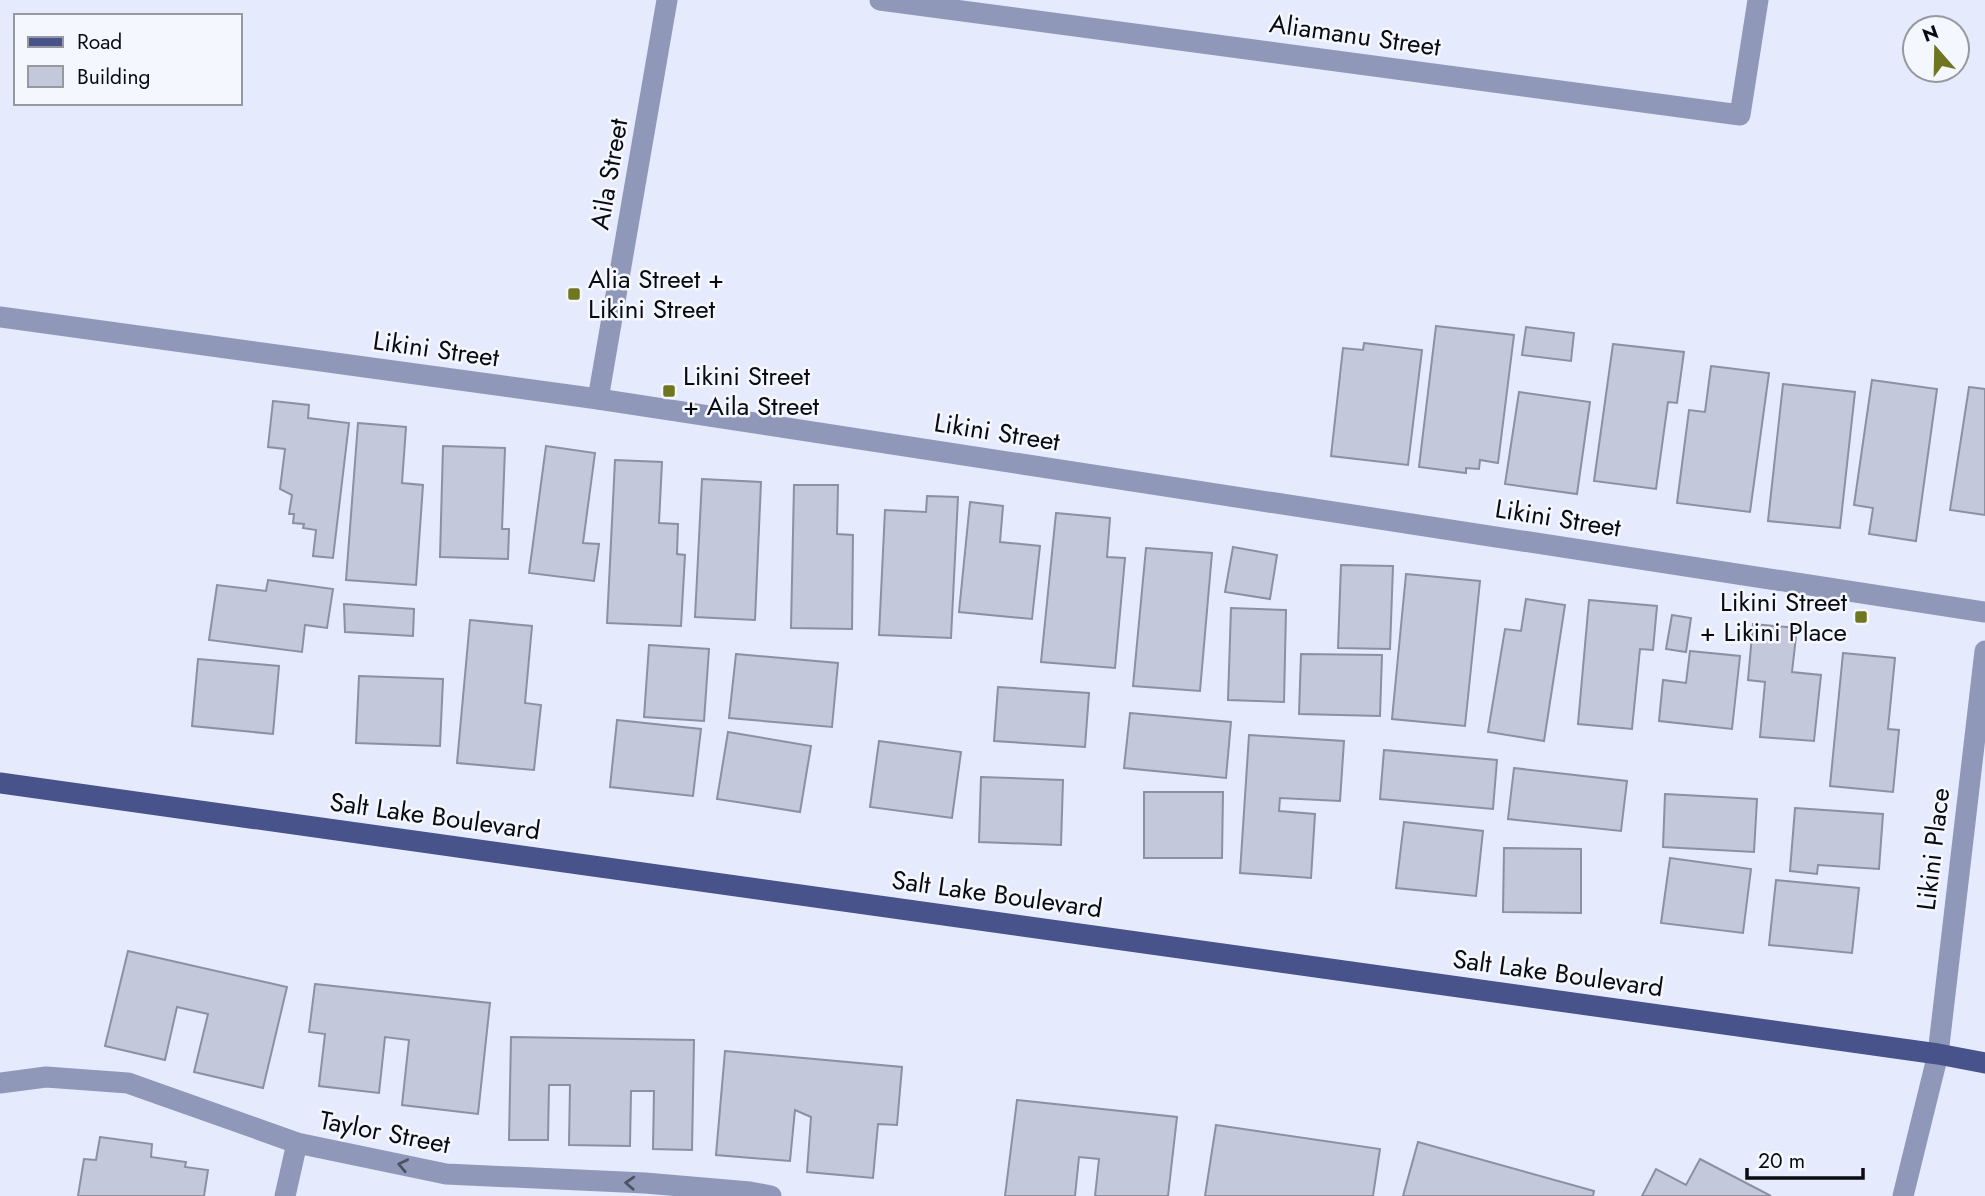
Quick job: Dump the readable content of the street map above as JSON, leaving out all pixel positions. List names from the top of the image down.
{
  "streets": {
    "main road": ["Salt Lake Boulevard"],
    "street": [
      "Aliamanu Street",
      "Aila Street",
      "Likini Street",
      "Likini Place",
      "Taylor Street"
    ]
  },
  "crossings": [
    ["Aila Street", "Likini Street"],
    ["Salt Lake Boulevard", "Likini Place"]
  ],
  "one_way": ["Taylor Street"],
  "places": {
    "transit": ["Alia Street + Likini Street", "Likini Street + Aila Street", "Likini Street + Likini Place"]
  },
  "legend": ["Road", "Building"],
  "scale_bar": "20 m",
  "north": "top"
}
